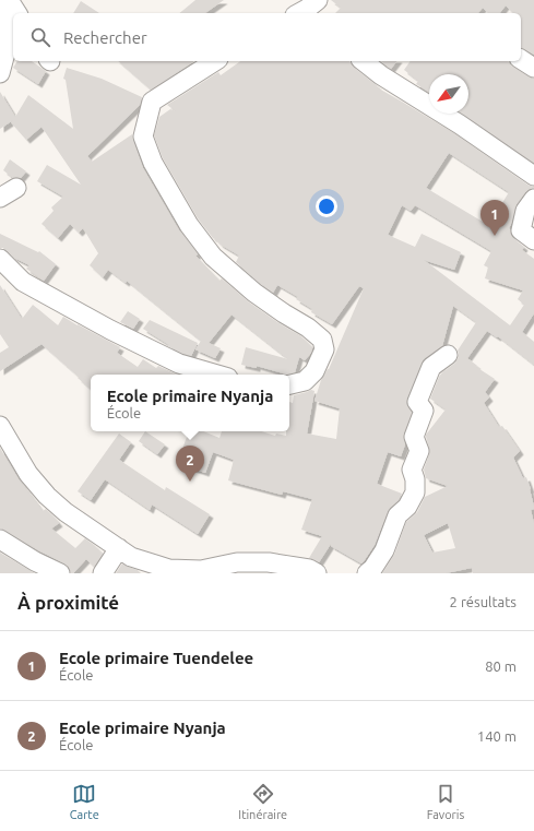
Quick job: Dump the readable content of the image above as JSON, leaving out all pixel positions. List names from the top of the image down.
{
  "north": "bottom left",
  "page": {
    "search": "Rechercher",
    "pins": ["1", "2"],
    "popup": ["Ecole primaire Nyanja", "École"],
    "heading": ["À proximité", "2 résultats"],
    "list": [
      {
        "mark": "1",
        "name": "Ecole primaire Tuendelee",
        "note": "École",
        "value": "80 m"
      },
      {
        "mark": "2",
        "name": "Ecole primaire Nyanja",
        "note": "École",
        "value": "140 m"
      }
    ],
    "nav": ["Carte", "Itinéraire", "Favoris"]
  }
}
